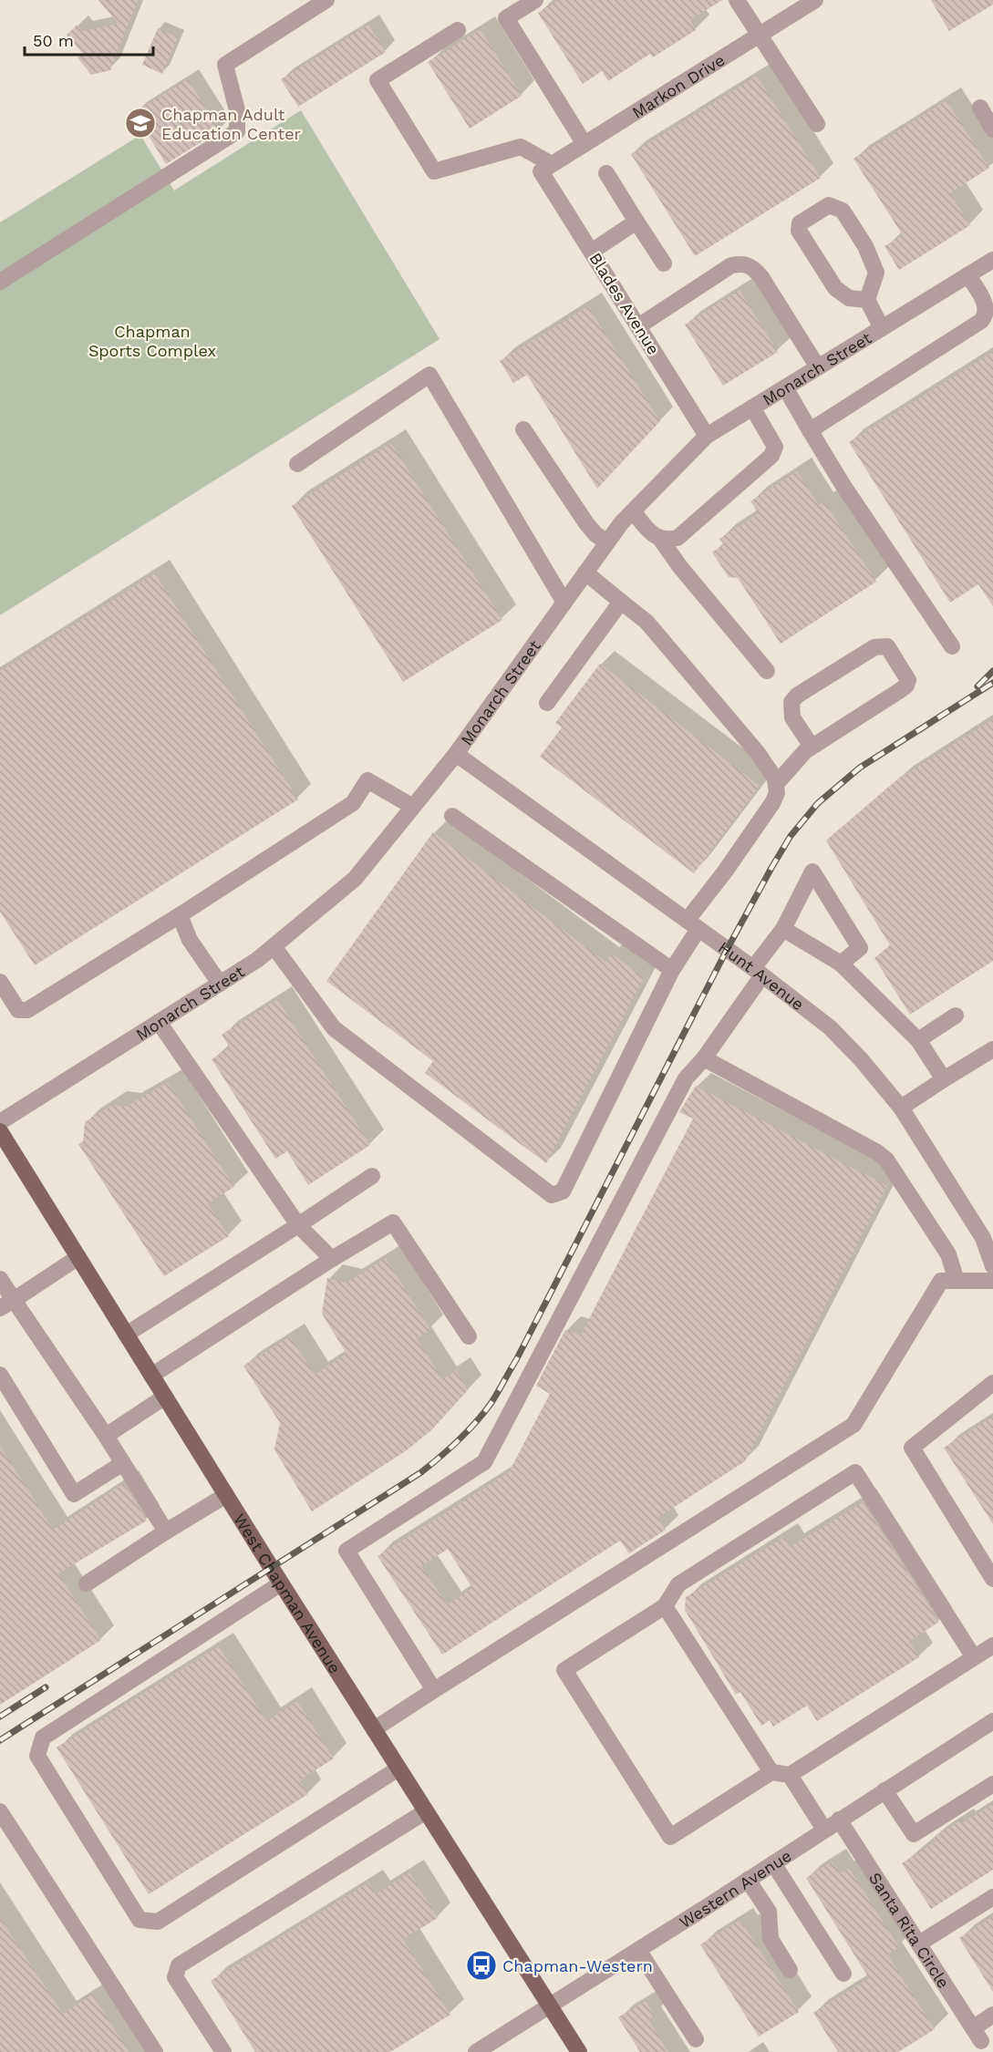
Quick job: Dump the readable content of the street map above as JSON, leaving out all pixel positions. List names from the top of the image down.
{
  "streets": {
    "main road": ["West Chapman Avenue"],
    "street": [
      "Markon Drive",
      "Blades Avenue",
      "Monarch Street",
      "Hunt Avenue",
      "Western Avenue",
      "Santa Rita Circle"
    ]
  },
  "crossings": [
    ["Markon Drive", "Blades Avenue"],
    ["Blades Avenue", "Monarch Street"],
    ["Monarch Street", "Hunt Avenue"],
    ["West Chapman Avenue", "Western Avenue"],
    ["Western Avenue", "Santa Rita Circle"]
  ],
  "parks": ["Chapman Sports Complex"],
  "places": {
    "school or university": ["Chapman Adult Education Center"],
    "bus stop": ["Chapman-Western"]
  },
  "scale_bar": "50 m"
}
